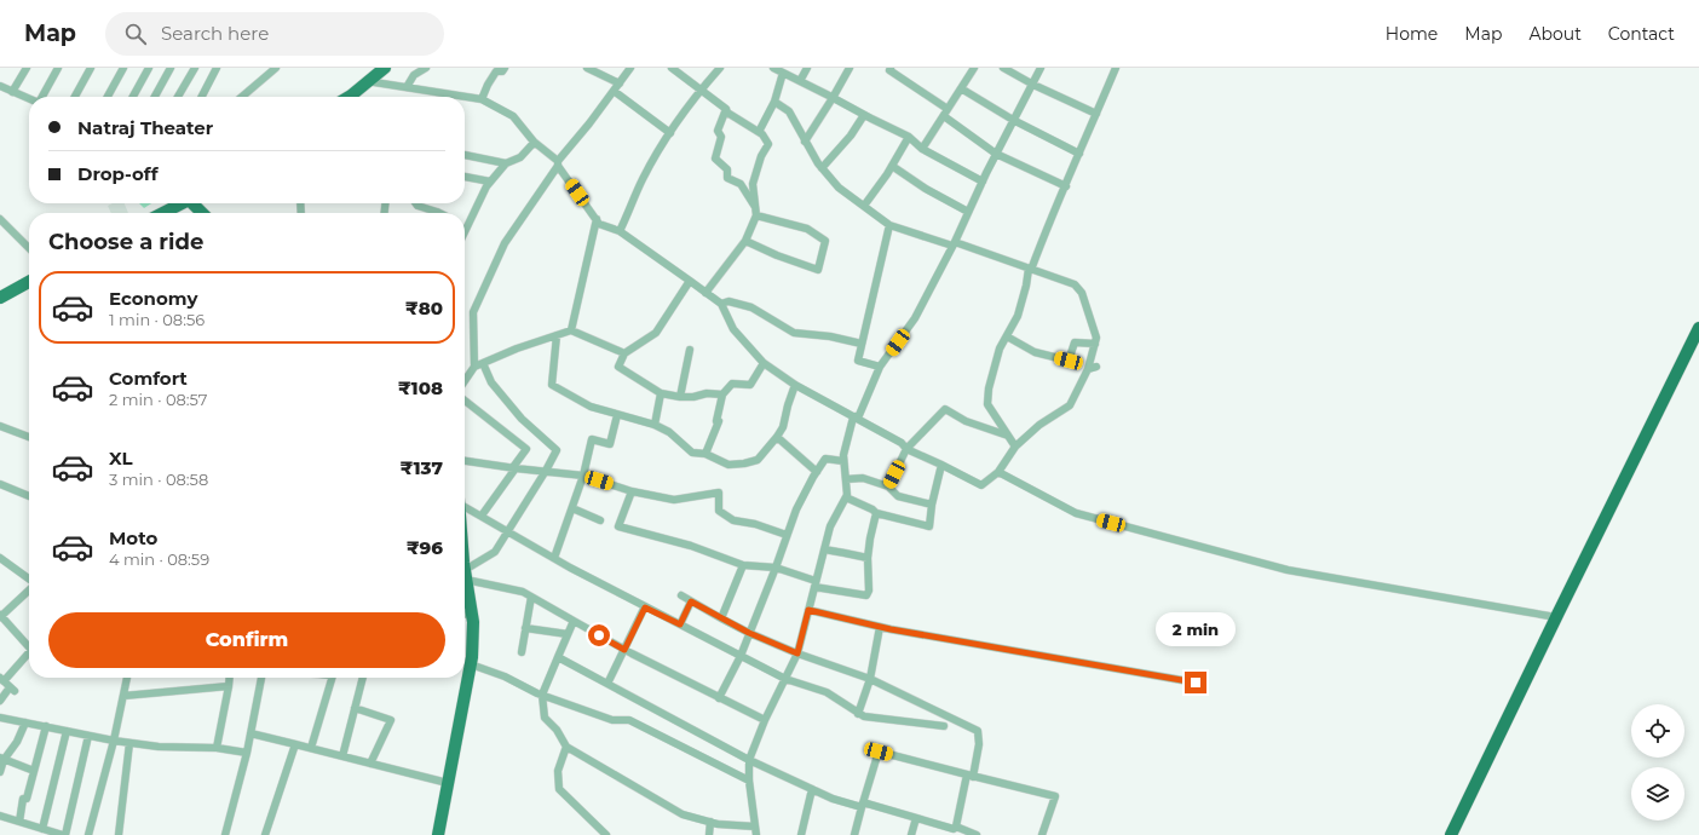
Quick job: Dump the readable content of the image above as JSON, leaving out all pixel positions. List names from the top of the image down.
{
  "page": {
    "header": "Map",
    "search": "Search here",
    "nav": [
      "Home",
      "Map",
      "About",
      "Contact"
    ],
    "banner": ["Natraj Theater", "Drop-off"],
    "heading": "Choose a ride",
    "list": [
      {
        "name": "Economy",
        "note": "1 min · 08:56",
        "value": "₹80"
      },
      {
        "name": "Comfort",
        "note": "2 min · 08:57",
        "value": "₹108"
      },
      {
        "name": "XL",
        "note": "3 min · 08:58",
        "value": "₹137"
      },
      {
        "name": "Moto",
        "note": "4 min · 08:59",
        "value": "₹96"
      }
    ],
    "buttons": "Confirm",
    "bubble": "2 min"
  }
}
